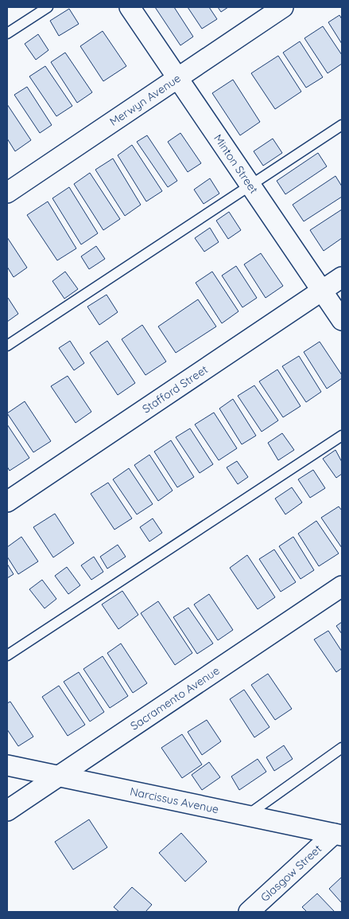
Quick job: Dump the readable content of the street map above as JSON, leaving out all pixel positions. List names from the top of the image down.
{
  "streets": {
    "street": [
      "Merwyn Avenue",
      "Minton Street",
      "Stafford Street",
      "Sacramento Avenue",
      "Narcissus Avenue",
      "Glasgow Street"
    ]
  },
  "crossings": [
    ["Merwyn Avenue", "Minton Street"],
    ["Minton Street", "Stafford Street"],
    ["Sacramento Avenue", "Narcissus Avenue"],
    ["Narcissus Avenue", "Glasgow Street"]
  ]
}
